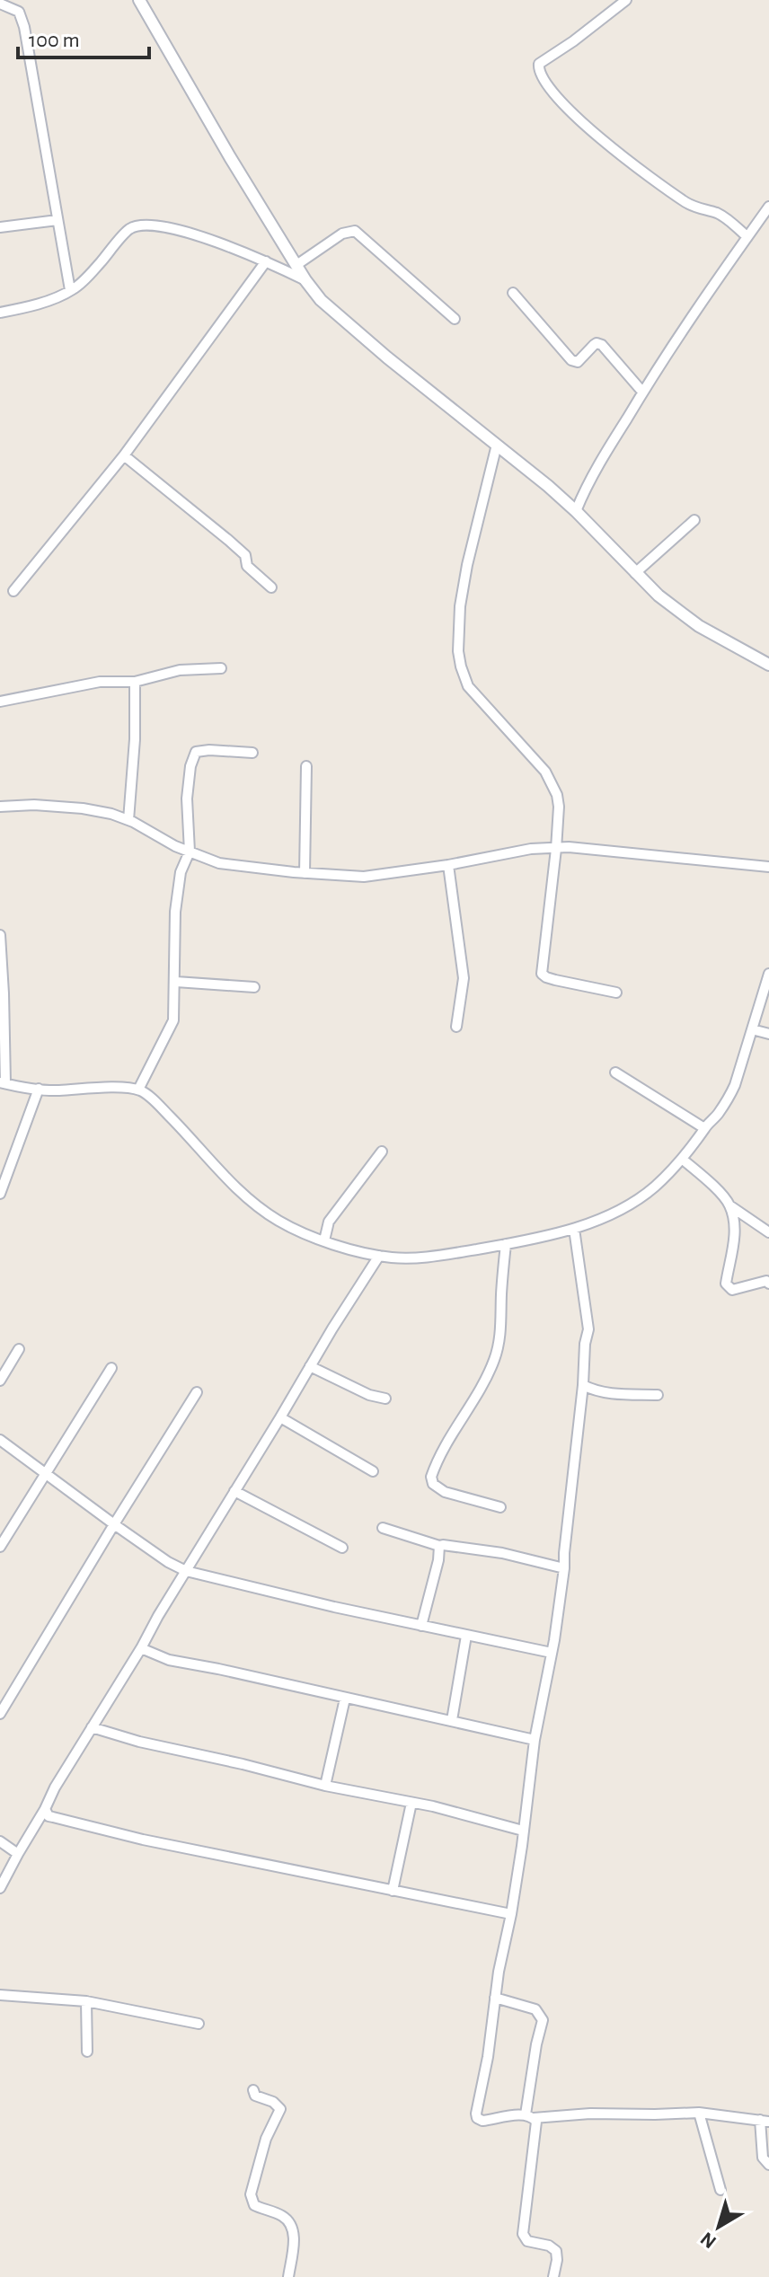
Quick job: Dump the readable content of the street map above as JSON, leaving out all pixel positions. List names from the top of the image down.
{
  "scale_bar": "100 m",
  "north": "bottom left"
}
